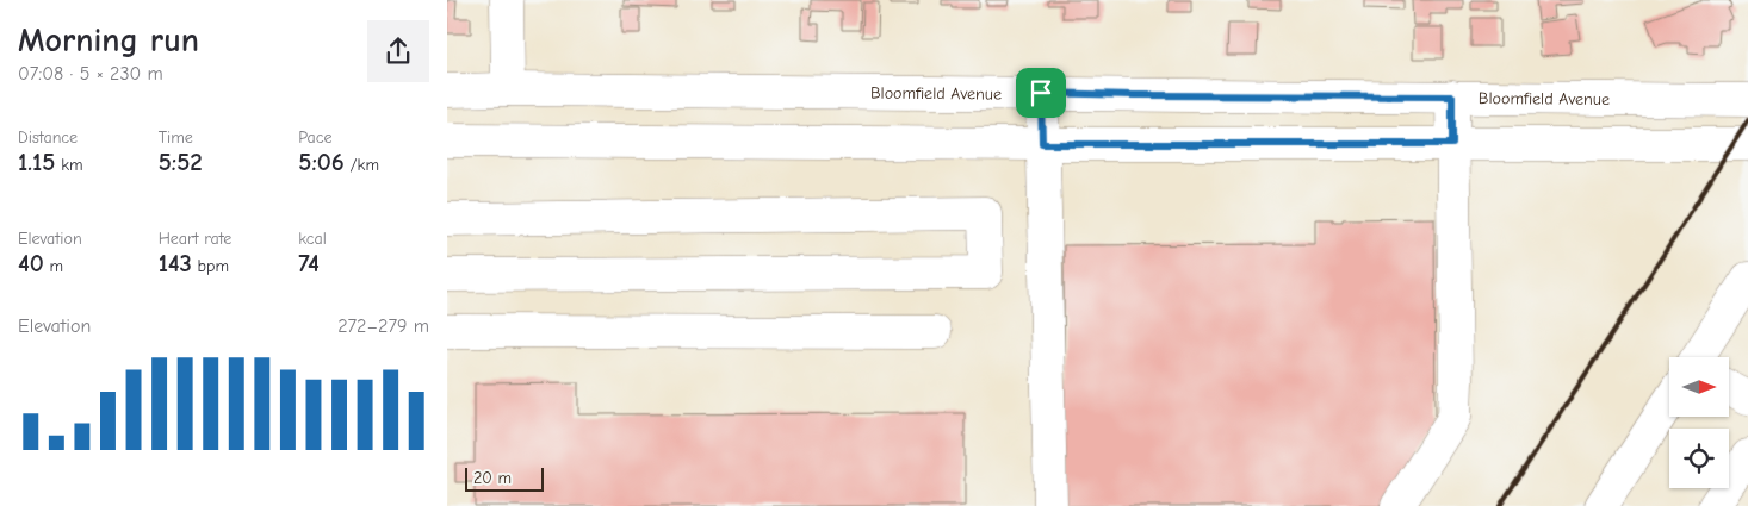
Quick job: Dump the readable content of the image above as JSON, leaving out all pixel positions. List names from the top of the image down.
{
  "streets": {
    "main road": ["Bloomfield Avenue"]
  },
  "scale_bar": "20 m",
  "north": "right",
  "page": {
    "heading": ["Morning run", "07:08 · 5 × 230 m"],
    "stats": [
      ["Distance", "1.15 km"],
      ["Time", "5:52"],
      ["Pace", "5:06 /km"],
      ["Elevation", "40 m"],
      ["Heart rate", "143 bpm"],
      ["kcal", "74"]
    ],
    "chart": ["Elevation", "272–279 m"],
    "scale": "20 m"
  }
}
